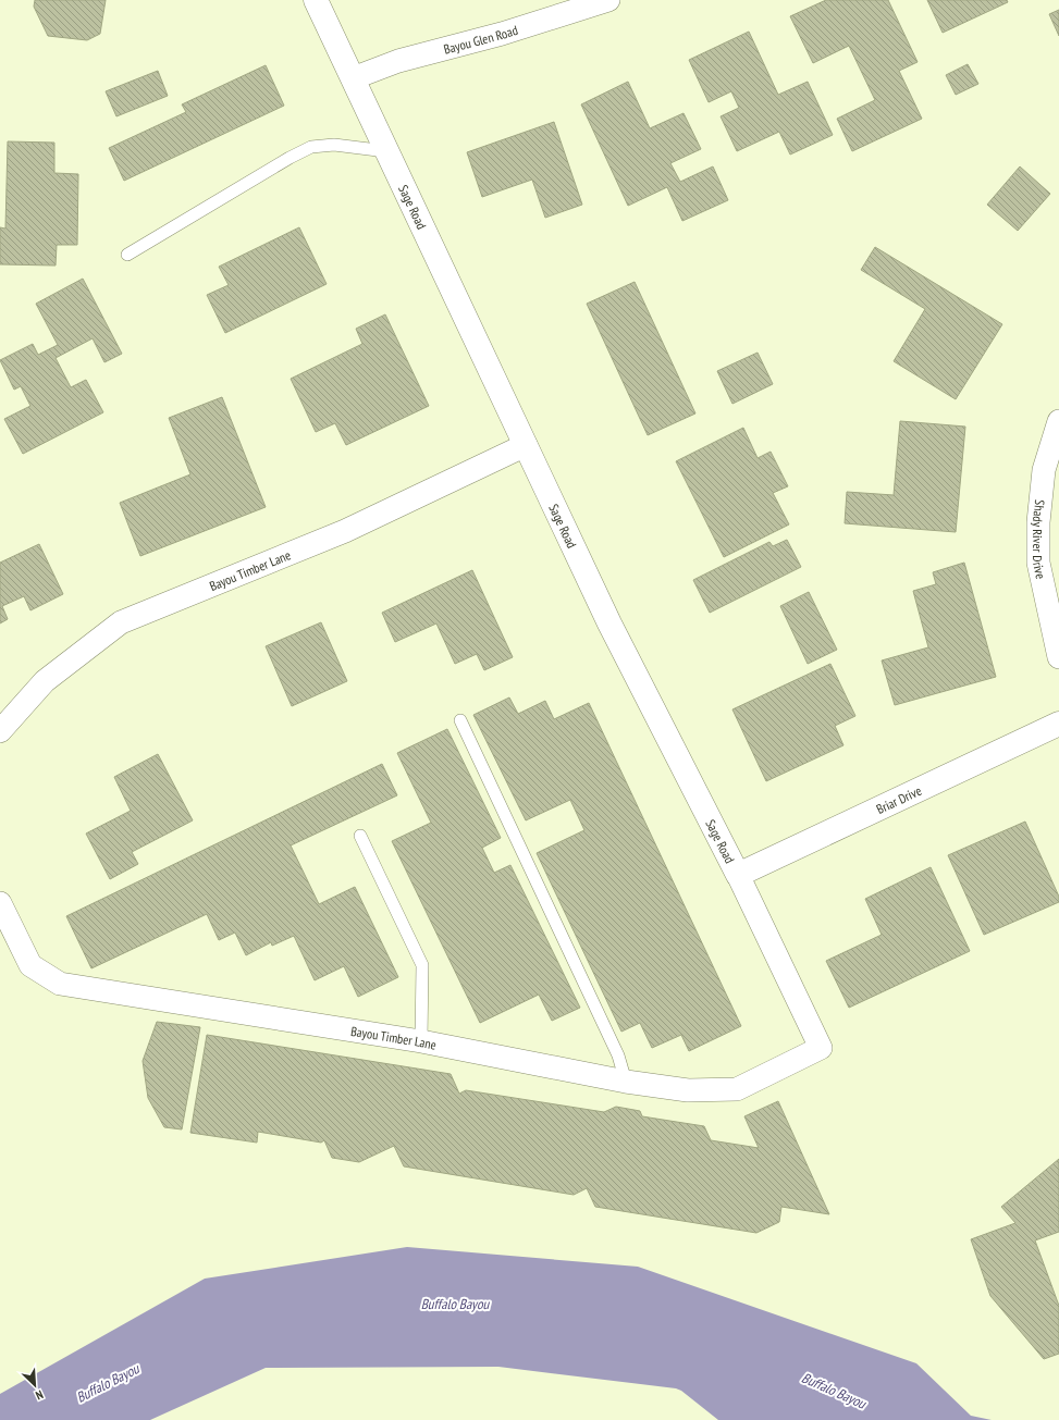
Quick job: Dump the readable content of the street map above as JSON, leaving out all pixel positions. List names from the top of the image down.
{
  "streets": {
    "street": [
      "Bayou Glen Road",
      "Sage Road",
      "Shady River Drive",
      "Bayou Timber Lane",
      "Briar Drive"
    ]
  },
  "crossings": [
    ["Bayou Glen Road", "Sage Road"],
    ["Sage Road", "Bayou Timber Lane"],
    ["Sage Road", "Briar Drive"]
  ],
  "water": ["Buffalo Bayou"],
  "north": "bottom right"
}
